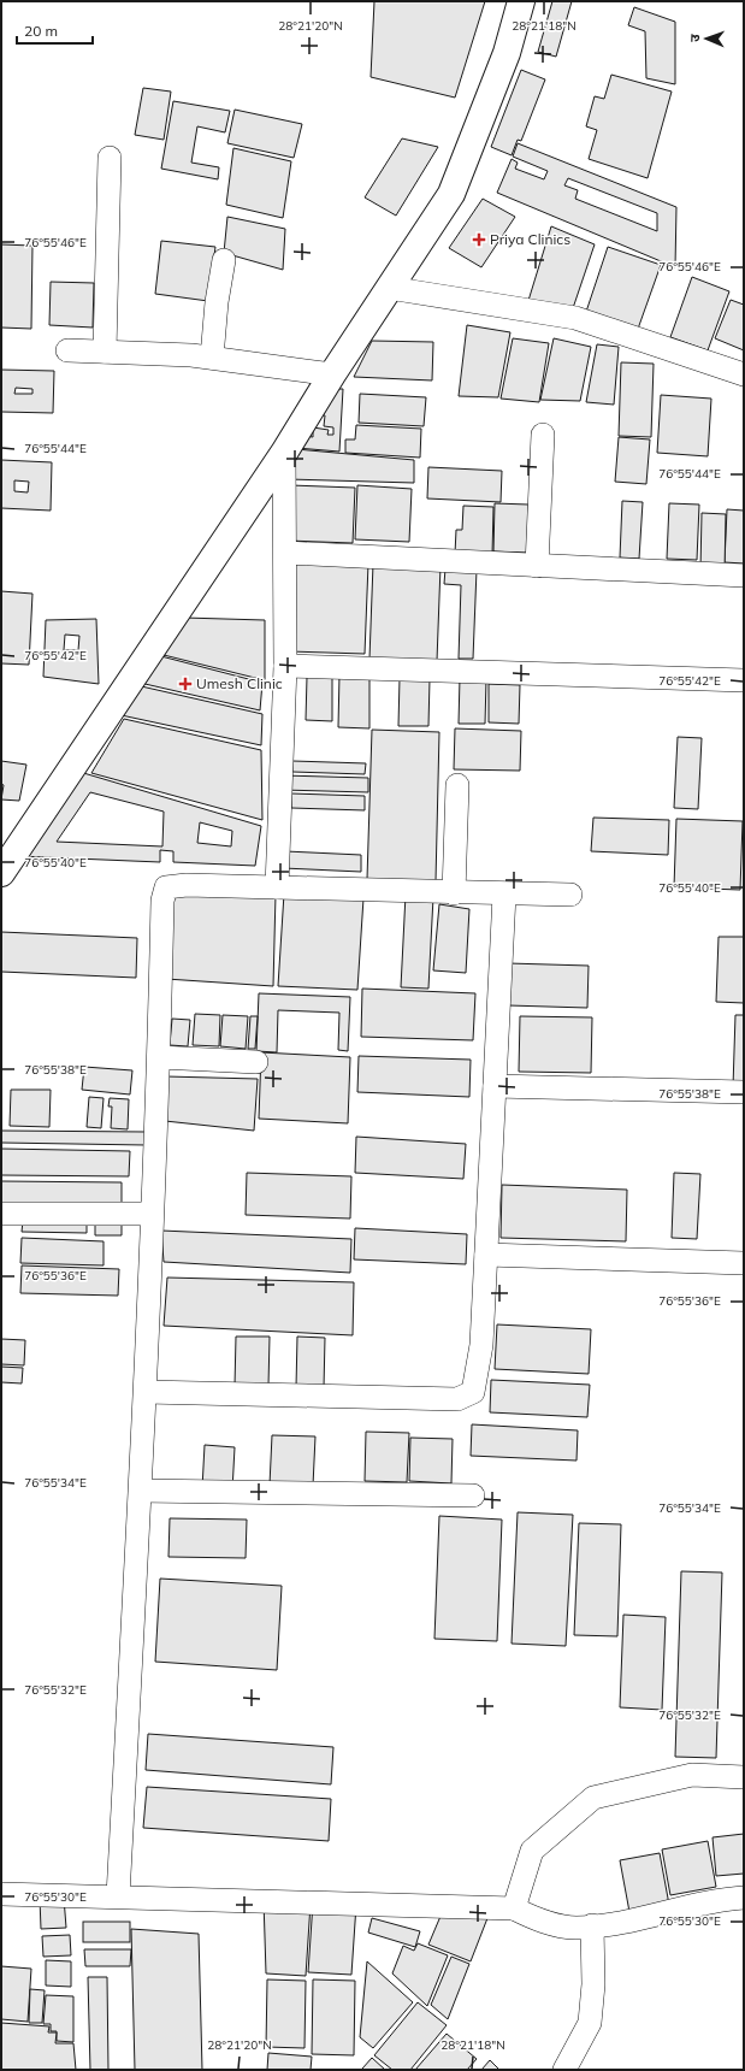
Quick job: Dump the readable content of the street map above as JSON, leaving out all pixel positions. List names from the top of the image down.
{
  "places": {
    "health": ["Priya Clinics", "Umesh Clinic"]
  },
  "scale_bar": "20 m",
  "north": "left",
  "coordinates": [
    "28°21'20\"N",
    "28°21'18\"N",
    "76°55'46\"E",
    "76°55'44\"E",
    "76°55'42\"E",
    "76°55'40\"E",
    "76°55'38\"E",
    "76°55'36\"E",
    "76°55'34\"E",
    "76°55'32\"E",
    "76°55'30\"E"
  ]
}
